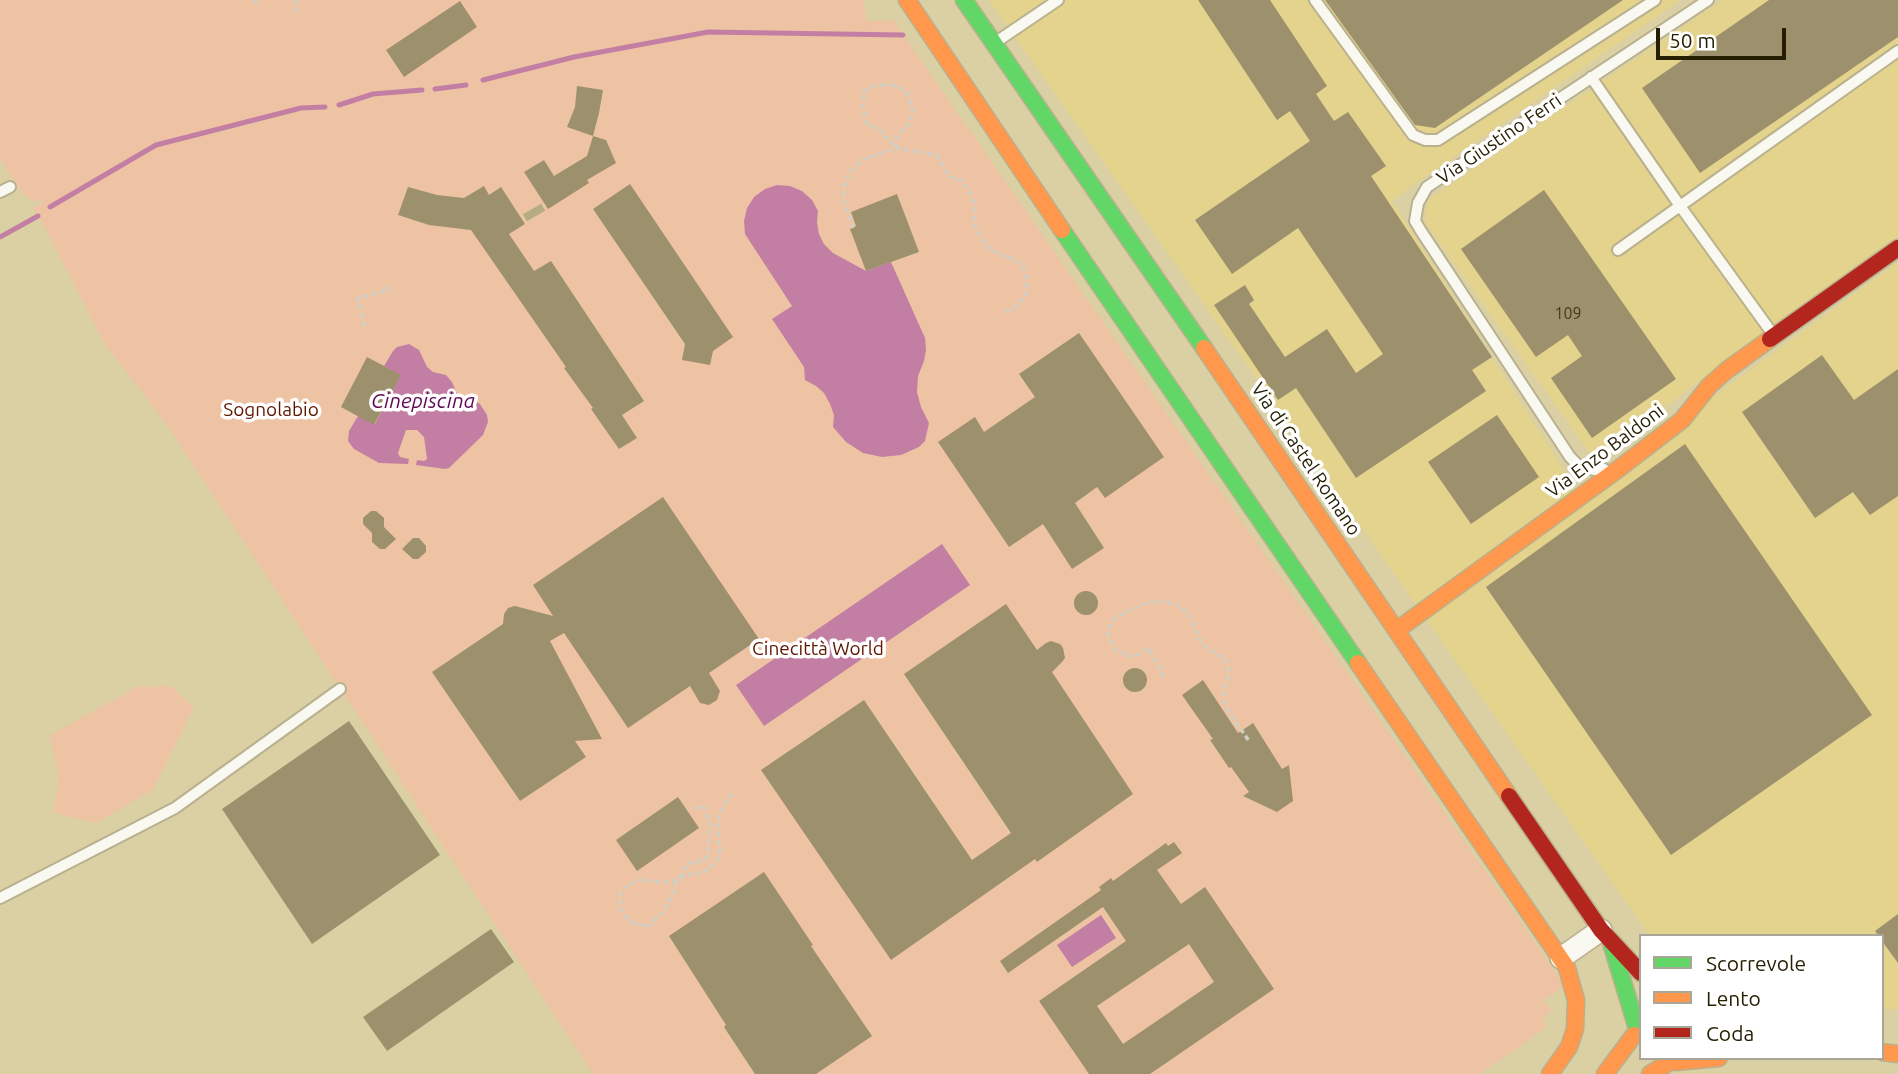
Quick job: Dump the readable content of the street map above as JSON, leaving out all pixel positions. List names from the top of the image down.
{
  "streets": {
    "main road": ["Via Enzo Baldoni", "Via di Castel Romano"],
    "lane": ["Via Giustino Ferri"]
  },
  "crossings": [
    ["Via Giustino Ferri", "Via Enzo Baldoni"],
    ["Via Enzo Baldoni", "Via di Castel Romano"]
  ],
  "water": ["Cinepiscina"],
  "parks": ["Sognolabio", "Cinecittà World"],
  "house_numbers": ["109"],
  "legend": ["Scorrevole", "Lento", "Coda"],
  "scale_bar": "50 m"
}
